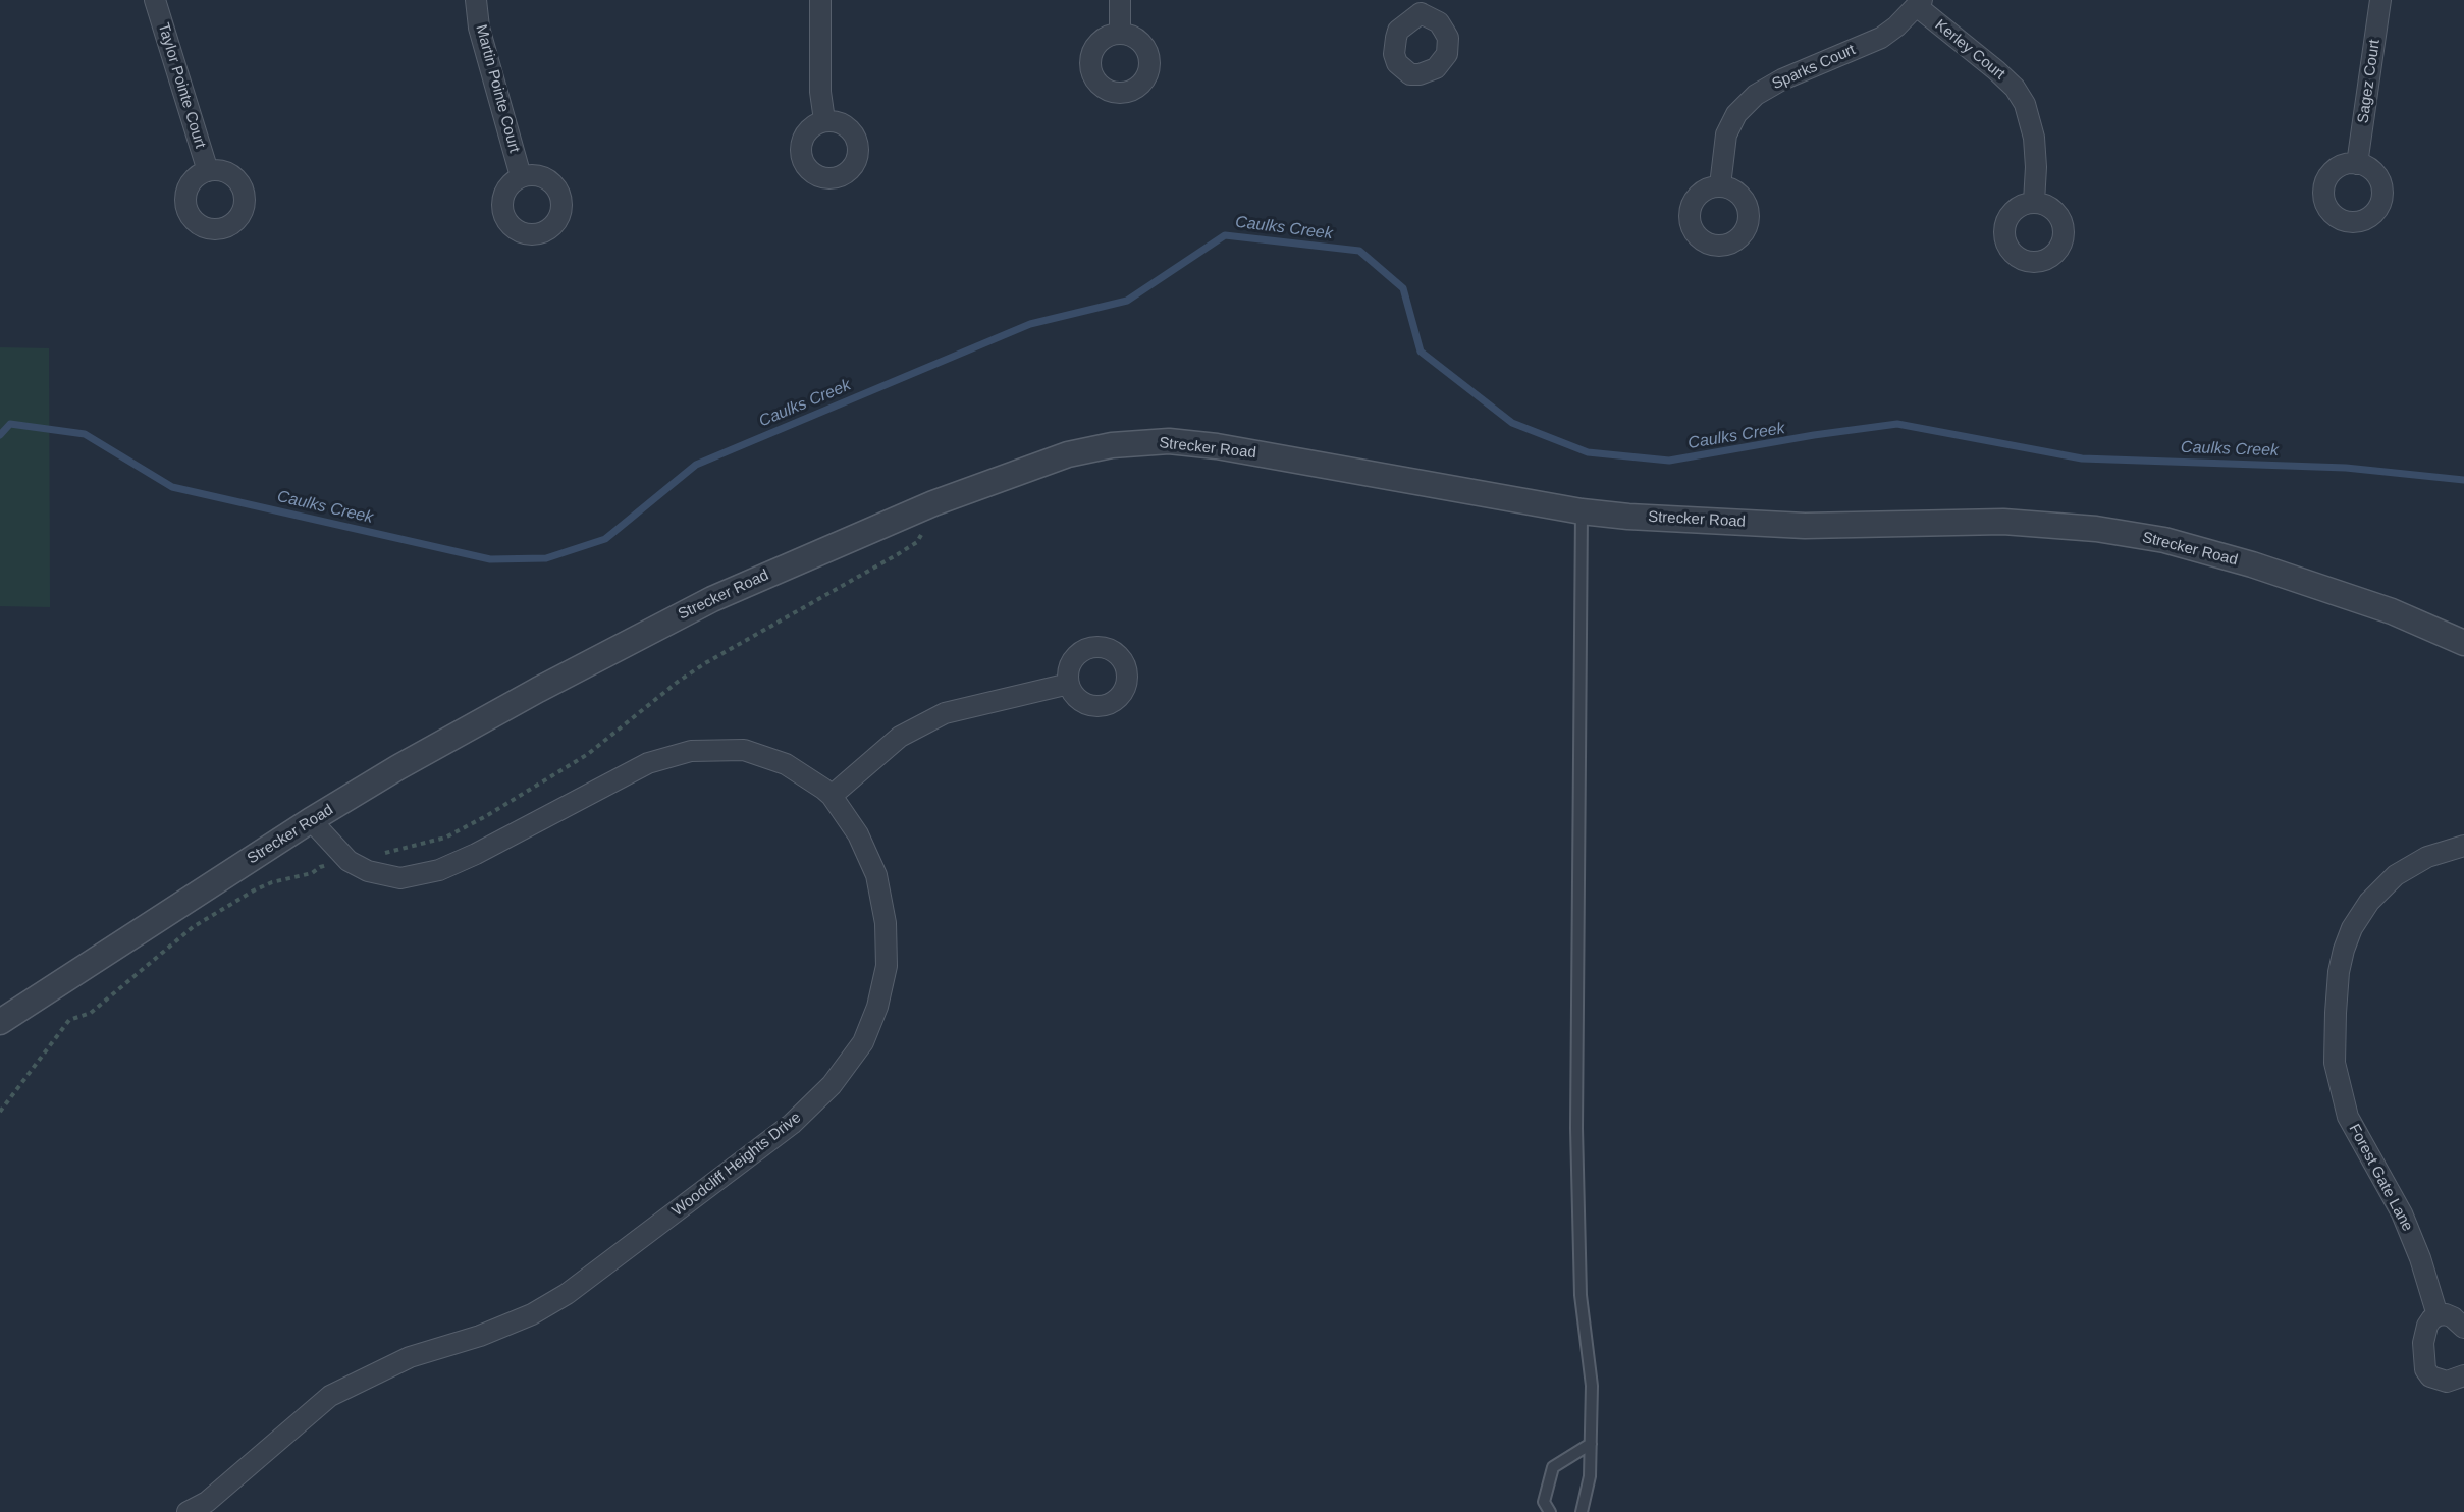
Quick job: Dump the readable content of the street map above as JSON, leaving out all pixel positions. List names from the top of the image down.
{
  "streets": {
    "street": [
      "Kerley Court",
      "Sparks Court",
      "Sagez Court",
      "Taylor Pointe Court",
      "Martin Pointe Court",
      "Strecker Road",
      "Woodcliff Heights Drive",
      "Forest Gate Lane"
    ]
  },
  "crossings": [
    ["Kerley Court", "Sparks Court"],
    ["Strecker Road", "Woodcliff Heights Drive"]
  ],
  "water": ["Caulks Creek"]
}
